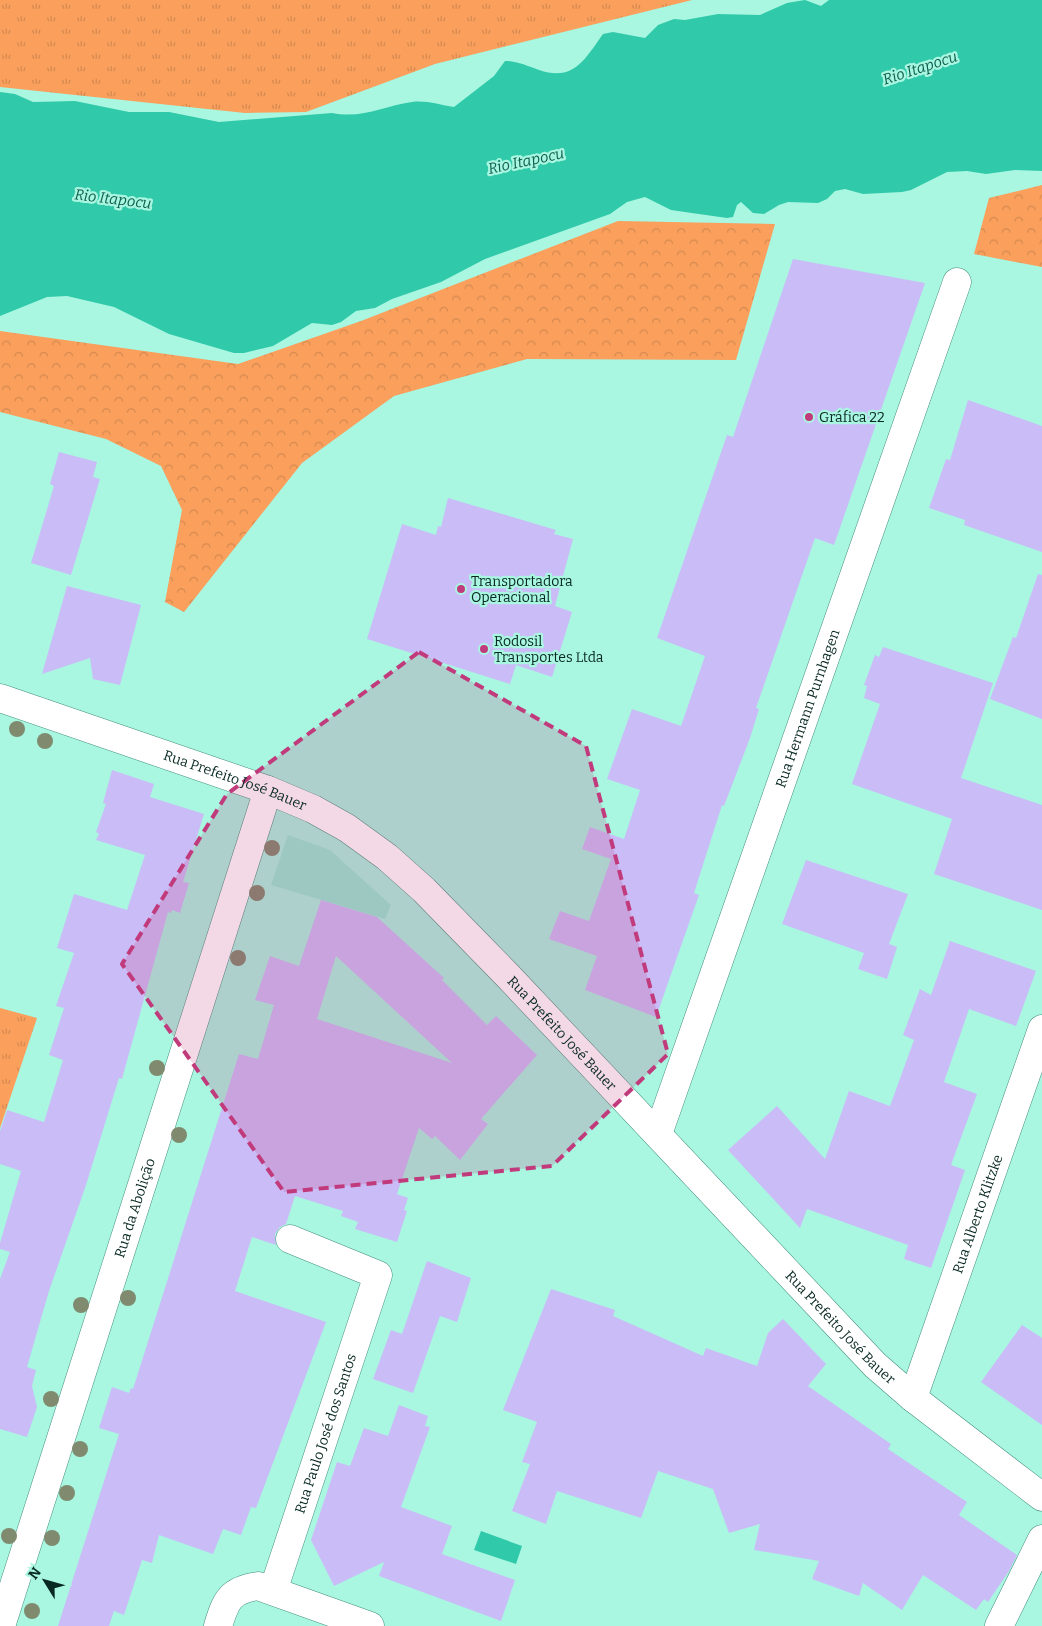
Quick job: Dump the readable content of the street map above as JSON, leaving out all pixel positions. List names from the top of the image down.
{
  "streets": {
    "street": [
      "Rua Hermann Purnhagen",
      "Rua Prefeito José Bauer",
      "Rua da Abolição",
      "Rua Alberto Klitzke",
      "Rua Paulo José dos Santos"
    ]
  },
  "crossings": [
    ["Rua Hermann Purnhagen", "Rua Prefeito José Bauer"],
    ["Rua Prefeito José Bauer", "Rua da Abolição"],
    ["Rua Prefeito José Bauer", "Rua Alberto Klitzke"]
  ],
  "water": ["Rio Itapocu"],
  "places": ["Gráfica 22", "Transportadora Operacional", "Rodosil Transportes Ltda"],
  "north": "top left"
}
